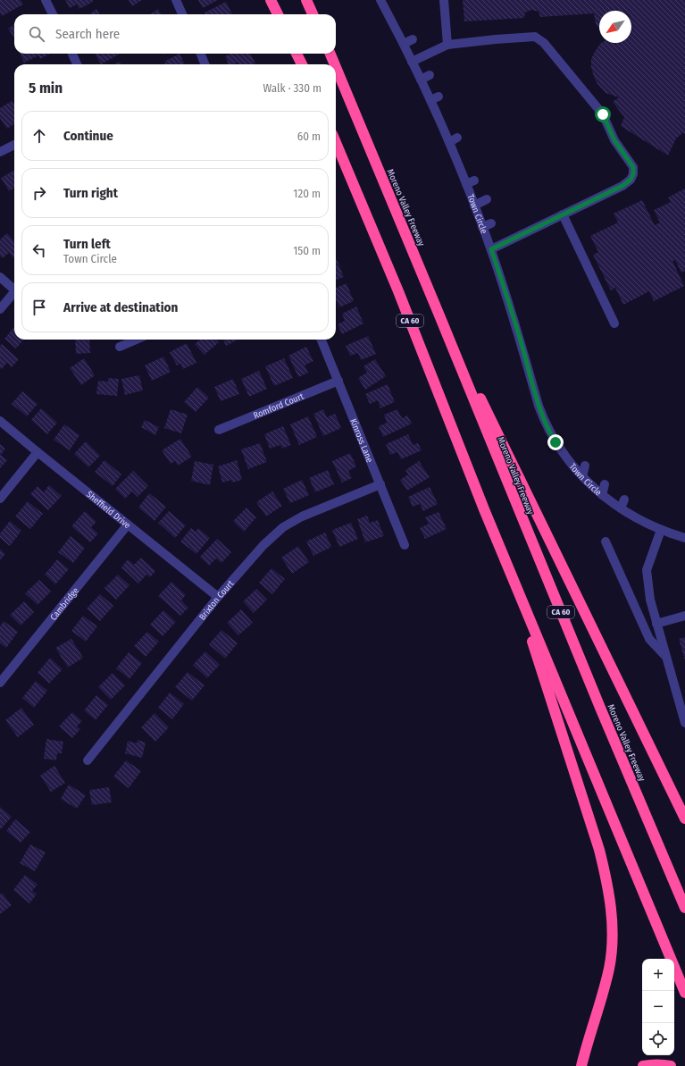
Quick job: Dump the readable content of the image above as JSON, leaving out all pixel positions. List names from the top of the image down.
{
  "streets": {
    "highway": ["Moreno Valley Freeway", "CA 60"],
    "street": [
      "Town Circle",
      "Romford Court",
      "Kinross Lane",
      "Sheffield Drive",
      "Brixton Court",
      "Cambridge"
    ]
  },
  "crossings": [
    ["Romford Court", "Kinross Lane"],
    ["Kinross Lane", "Brixton Court"],
    ["Sheffield Drive", "Brixton Court"],
    ["Sheffield Drive", "Cambridge"]
  ],
  "north": "bottom left",
  "page": {
    "search": "Search here",
    "heading": ["5 min", "Walk · 330 m"],
    "list": [
      ["Continue", "60 m"],
      ["Turn right", "120 m"],
      ["Turn left", "Town Circle", "150 m"],
      "Arrive at destination"
    ],
    "map_buttons": ["+", "−"]
  }
}
